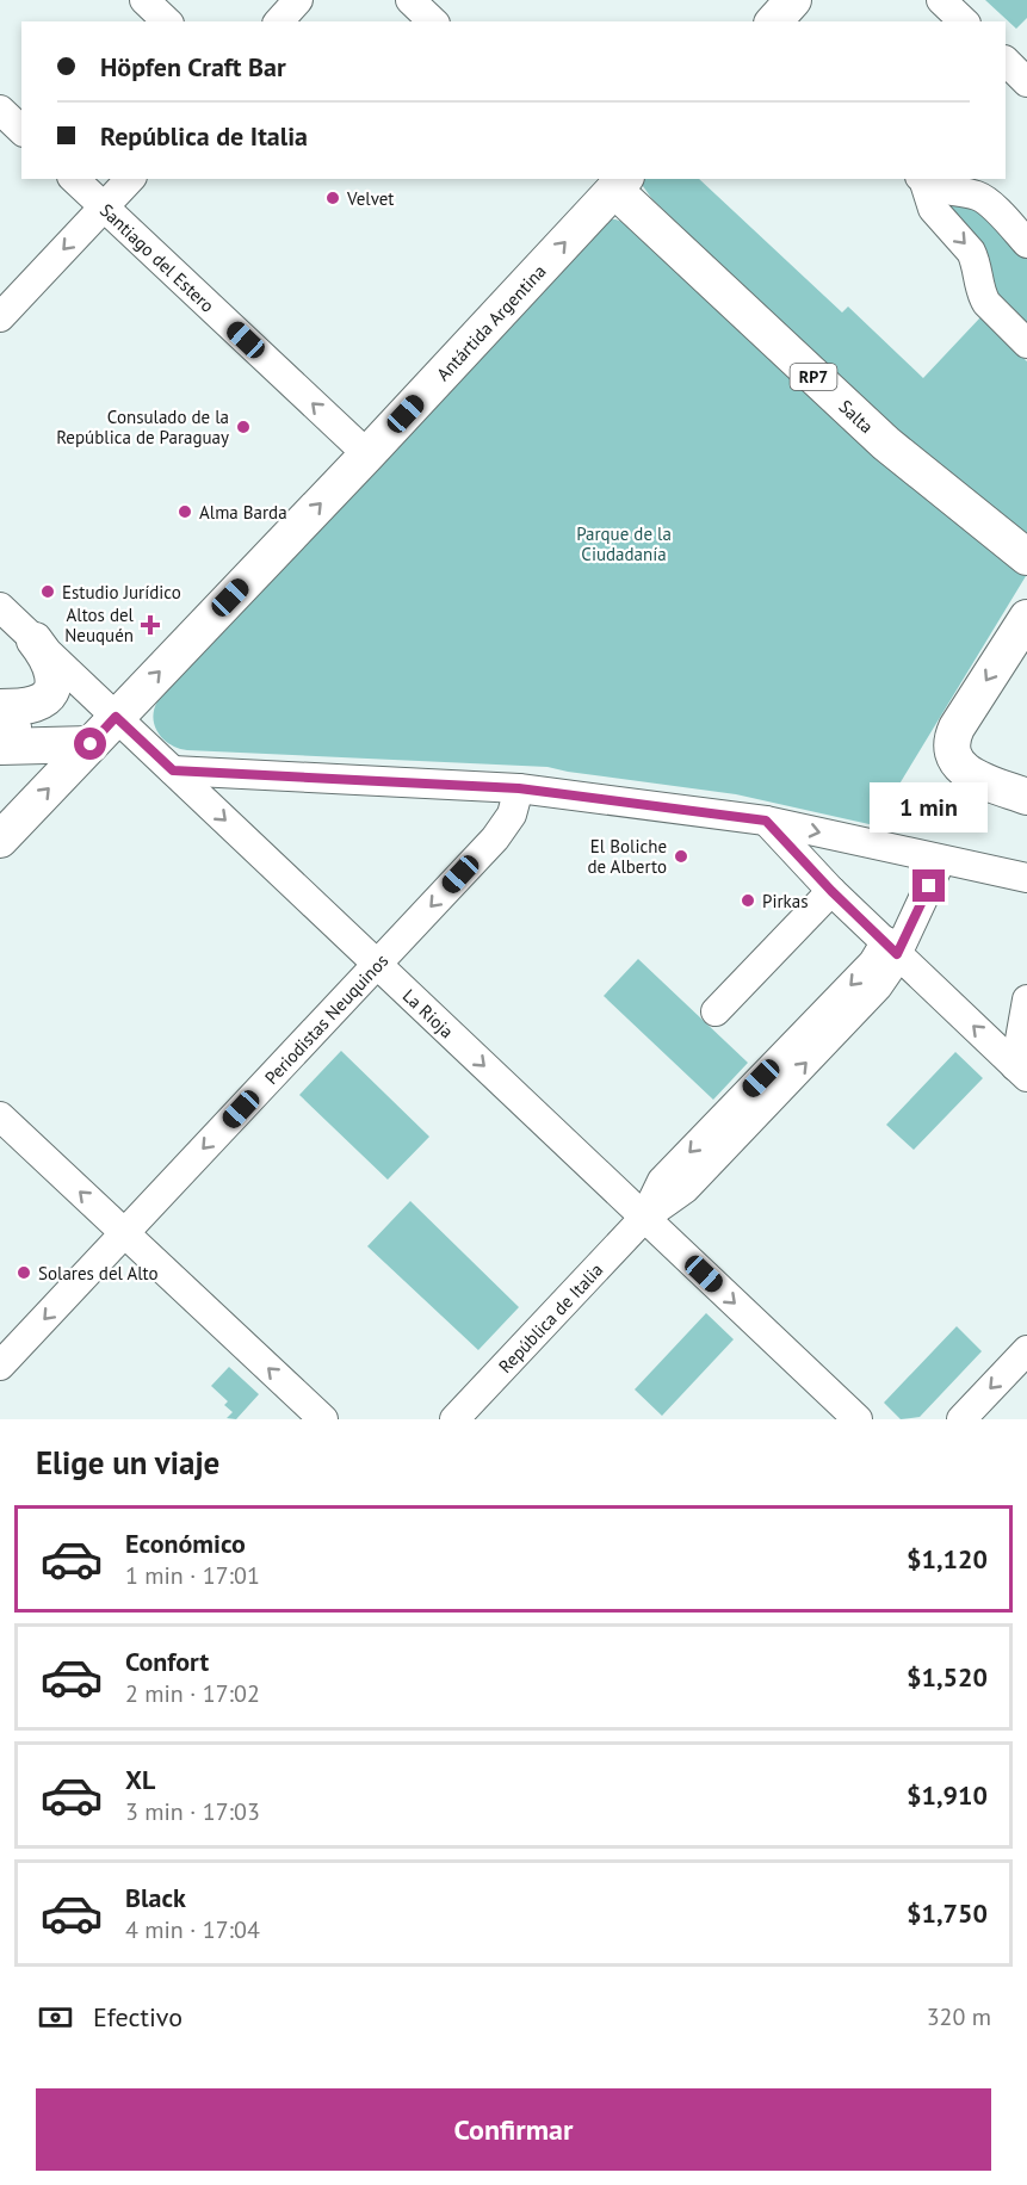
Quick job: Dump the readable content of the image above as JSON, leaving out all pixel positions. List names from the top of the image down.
{
  "streets": {
    "main road": ["Antártida Argentina", "RP7", "Salta"],
    "street": [
      "Santiago del Estero",
      "La Rioja",
      "Periodistas Neuquinos",
      "República de Italia"
    ]
  },
  "crossings": [
    ["Santiago del Estero", "Antártida Argentina"],
    ["Antártida Argentina", "Salta"],
    ["Antártida Argentina", "La Rioja"],
    ["La Rioja", "Periodistas Neuquinos"],
    ["La Rioja", "República de Italia"]
  ],
  "one_way": [
    "Santiago del Estero",
    "Antártida Argentina",
    "La Rioja",
    "Periodistas Neuquinos"
  ],
  "parks": ["Parque de la Ciudadanía"],
  "places": {
    "other": [
      "Velvet",
      "Consulado de la República de Paraguay",
      "Alma Barda",
      "Estudio Jurídico",
      "El Boliche de Alberto",
      "Pirkas",
      "Solares del Alto"
    ],
    "health": ["Altos del Neuquén"]
  },
  "page": {
    "banner": ["Höpfen Craft Bar", "República de Italia"],
    "bubble": "1 min",
    "heading": "Elige un viaje",
    "list": [
      {
        "name": "Económico",
        "note": "1 min · 17:01",
        "value": "$1,120"
      },
      {
        "name": "Confort",
        "note": "2 min · 17:02",
        "value": "$1,520"
      },
      {
        "name": "XL",
        "note": "3 min · 17:03",
        "value": "$1,910"
      },
      {
        "name": "Black",
        "note": "4 min · 17:04",
        "value": "$1,750"
      }
    ],
    "pay": ["Efectivo", "320 m"],
    "buttons": "Confirmar"
  }
}
